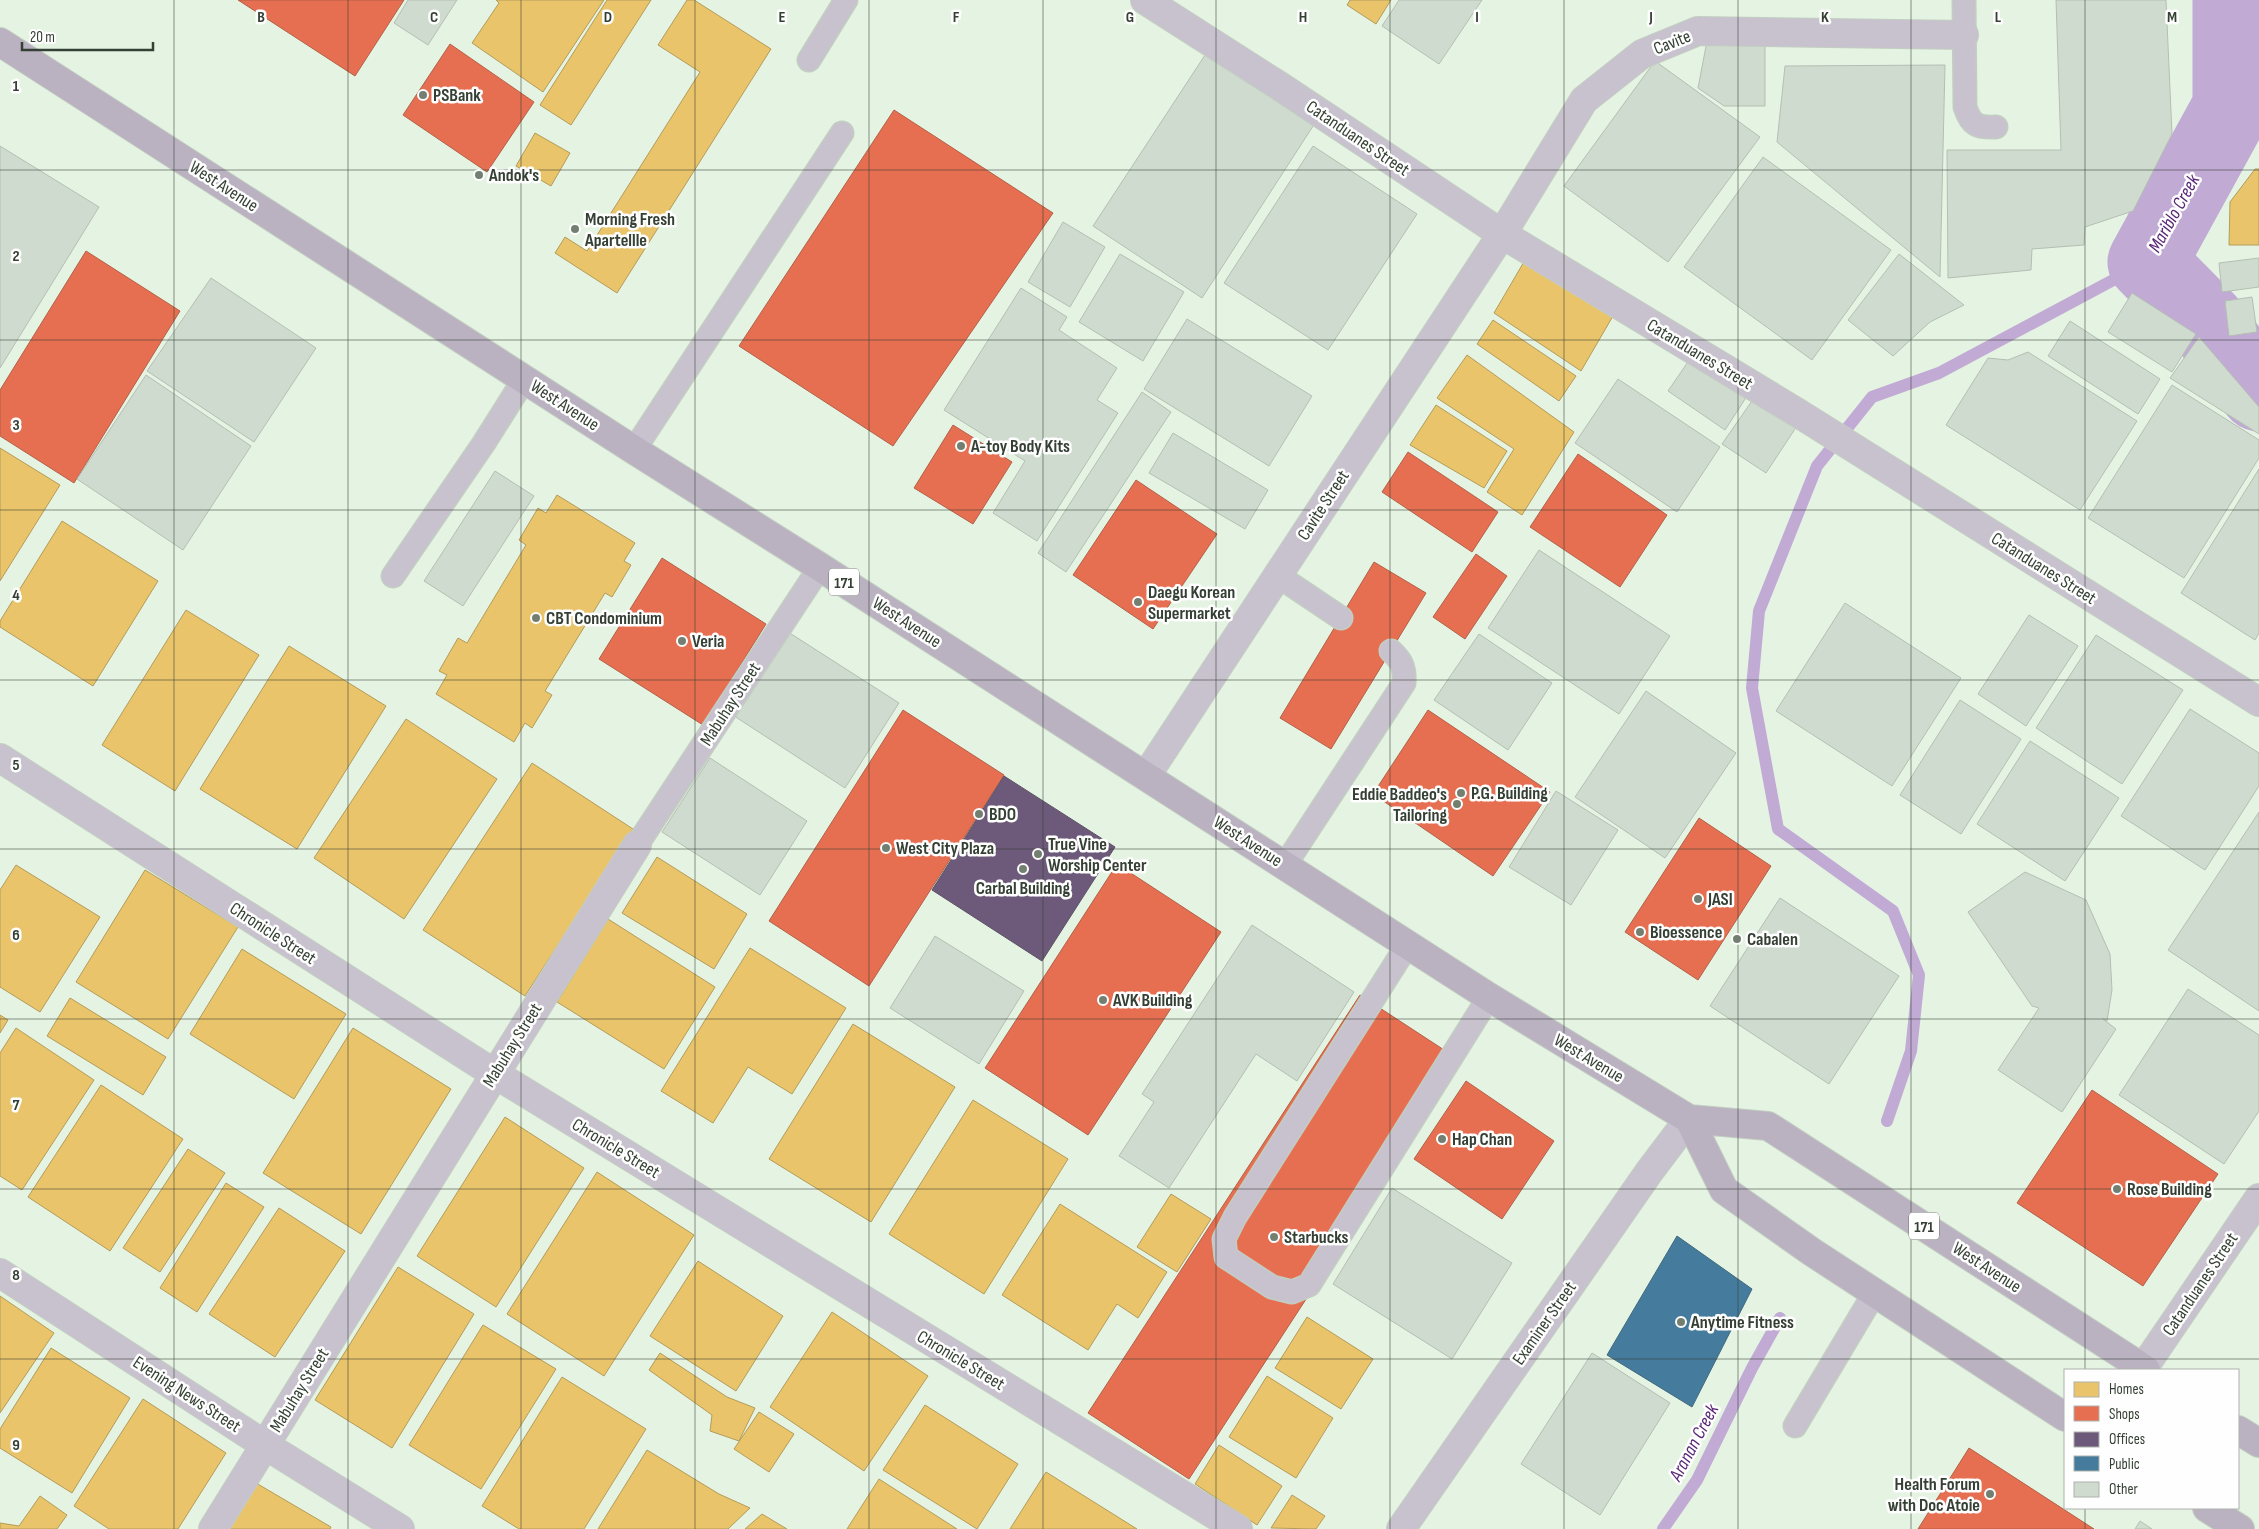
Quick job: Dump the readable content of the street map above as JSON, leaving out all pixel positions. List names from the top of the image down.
{
  "streets": {
    "main road": ["West Avenue", "171"],
    "street": [
      "Cavite",
      "Catanduanes Street",
      "Cavite Street",
      "Mabuhay Street",
      "Chronicle Street",
      "Examiner Street",
      "Evening News Street"
    ]
  },
  "crossings": [
    ["Cavite", "Catanduanes Street"],
    ["Cavite", "Cavite Street"],
    ["Catanduanes Street", "Cavite Street"],
    ["West Avenue", "Cavite Street"],
    ["West Avenue", "Mabuhay Street"],
    ["West Avenue", "Examiner Street"],
    ["Mabuhay Street", "Chronicle Street"],
    ["Mabuhay Street", "Evening News Street"]
  ],
  "water": ["Mariblo Creek", "Aranan Creek"],
  "places": [
    "PSBank",
    "Andok's",
    "Morning Fresh Apartellle",
    "A-toy Body Kits",
    "Daegu Korean Supermarket",
    "CBT Condominium",
    "Veria",
    "P.G. Building",
    "Eddie Baddeo's Tailoring",
    "BDO",
    "West City Plaza",
    "True Vine Worship Center",
    "Carbal Building",
    "JASI",
    "Bioessence",
    "Cabalen",
    "AVK Building",
    "Hap Chan",
    "Rose Building",
    "Starbucks",
    "Anytime Fitness",
    "Health Forum with Doc Atoie"
  ],
  "legend": [
    "Homes",
    "Shops",
    "Offices",
    "Public",
    "Other"
  ],
  "scale_bar": "20 m",
  "grid": {
    "columns": [
      "B",
      "C",
      "D",
      "E",
      "F",
      "G",
      "H",
      "I",
      "J",
      "K",
      "L",
      "M"
    ],
    "rows": [
      "1",
      "2",
      "3",
      "4",
      "5",
      "6",
      "7",
      "8",
      "9"
    ]
  }
}
